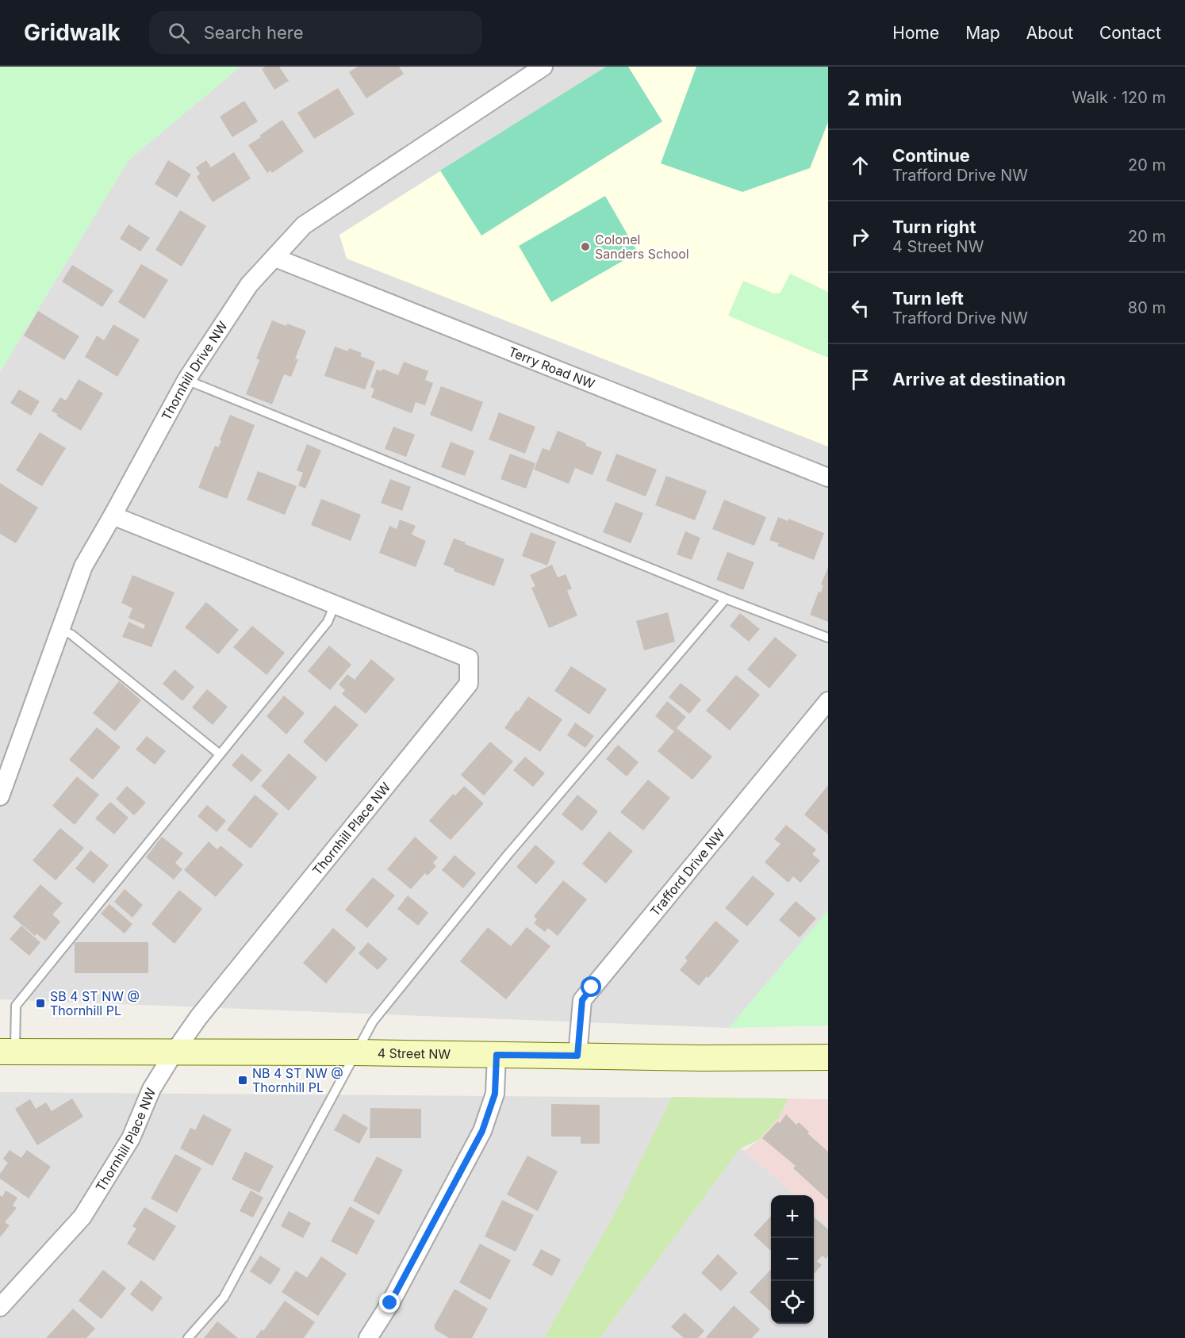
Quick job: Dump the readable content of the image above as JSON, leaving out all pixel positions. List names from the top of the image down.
{
  "streets": {
    "main road": ["4 Street NW"],
    "street": [
      "Terry Road NW",
      "Thornhill Drive NW",
      "Thornhill Place NW",
      "Trafford Drive NW"
    ]
  },
  "crossings": [
    ["Terry Road NW", "Thornhill Drive NW"],
    ["Thornhill Drive NW", "Thornhill Place NW"],
    ["Thornhill Place NW", "4 Street NW"],
    ["Trafford Drive NW", "4 Street NW"]
  ],
  "places": {
    "other": ["Colonel Sanders School"],
    "transit": ["SB 4 ST NW @ Thornhill PL", "NB 4 ST NW @ Thornhill PL"]
  },
  "page": {
    "header": "Gridwalk",
    "search": "Search here",
    "nav": [
      "Home",
      "Map",
      "About",
      "Contact"
    ],
    "heading": ["2 min", "Walk · 120 m"],
    "list": [
      ["Continue", "Trafford Drive NW", "20 m"],
      ["Turn right", "4 Street NW", "20 m"],
      ["Turn left", "Trafford Drive NW", "80 m"],
      "Arrive at destination"
    ],
    "map_buttons": ["+", "−"]
  }
}
